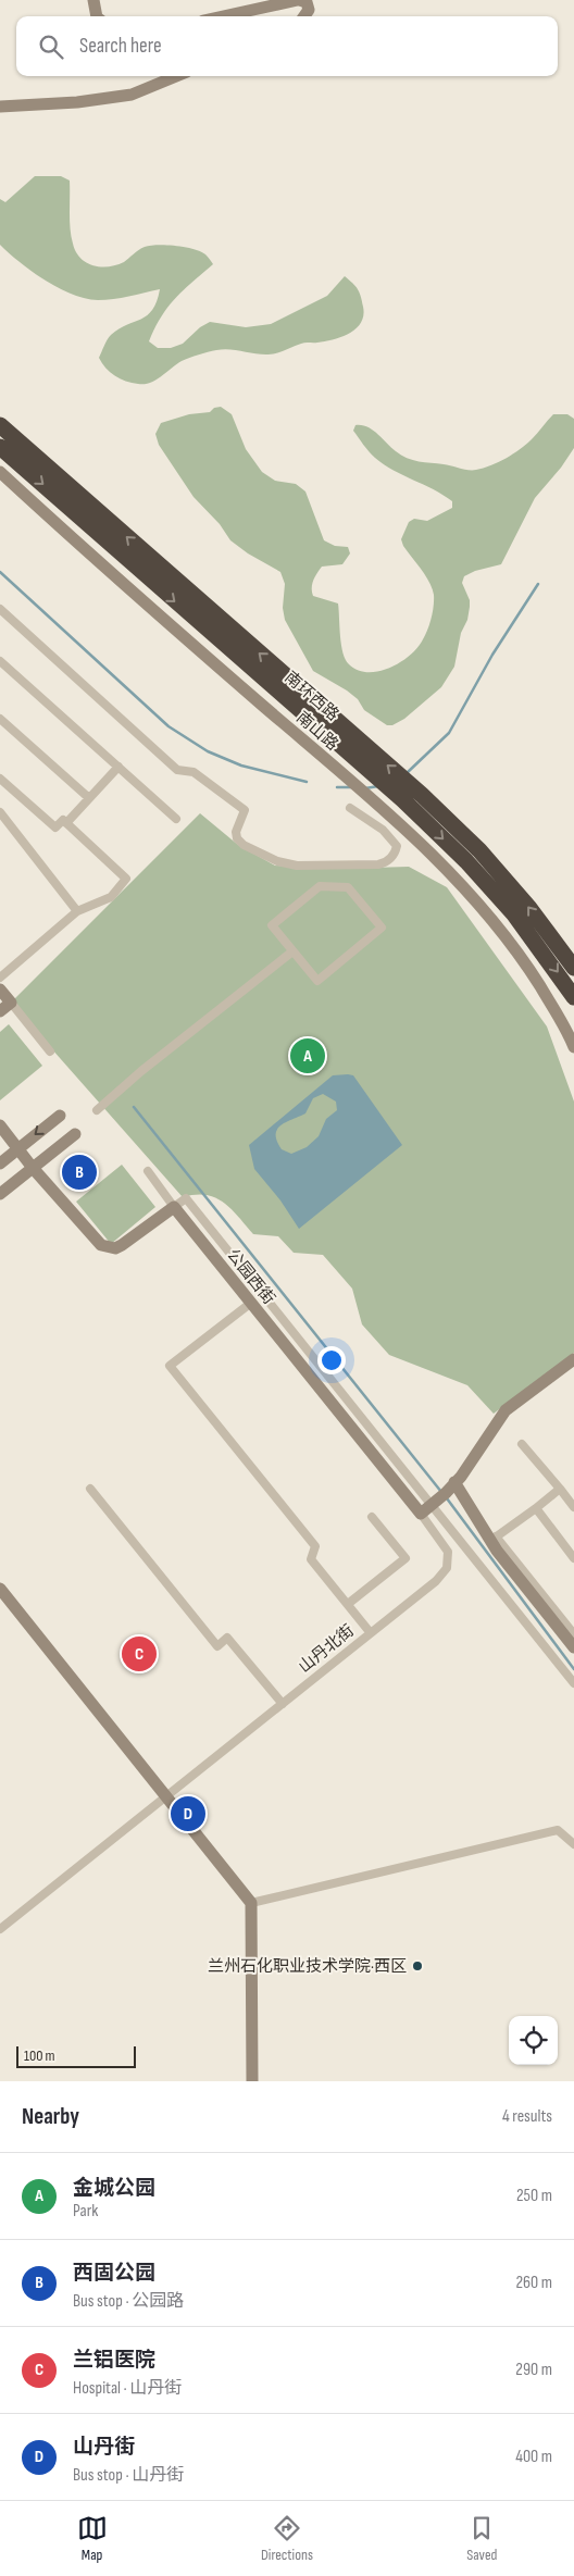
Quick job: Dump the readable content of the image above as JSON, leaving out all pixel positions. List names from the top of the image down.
{
  "streets": {
    "highway": ["南环西路"],
    "street": ["南山路", "公园西街", "山丹北街"]
  },
  "crossings": [
    ["公园西街", "山丹北街"]
  ],
  "places": ["兰州石化职业技术学院·西区"],
  "scale_bar": "100 m",
  "page": {
    "search": "Search here",
    "pins": [
      "A",
      "B",
      "C",
      "D"
    ],
    "scale": "100 m",
    "heading": ["Nearby", "4 results"],
    "list": [
      {
        "mark": "A",
        "name": "金城公园",
        "note": "Park",
        "value": "250 m"
      },
      {
        "mark": "B",
        "name": "西固公园",
        "note": "Bus stop · 公园路",
        "value": "260 m"
      },
      {
        "mark": "C",
        "name": "兰铝医院",
        "note": "Hospital · 山丹街",
        "value": "290 m"
      },
      {
        "mark": "D",
        "name": "山丹街",
        "note": "Bus stop · 山丹街",
        "value": "400 m"
      }
    ],
    "nav": ["Map", "Directions", "Saved"]
  }
}
